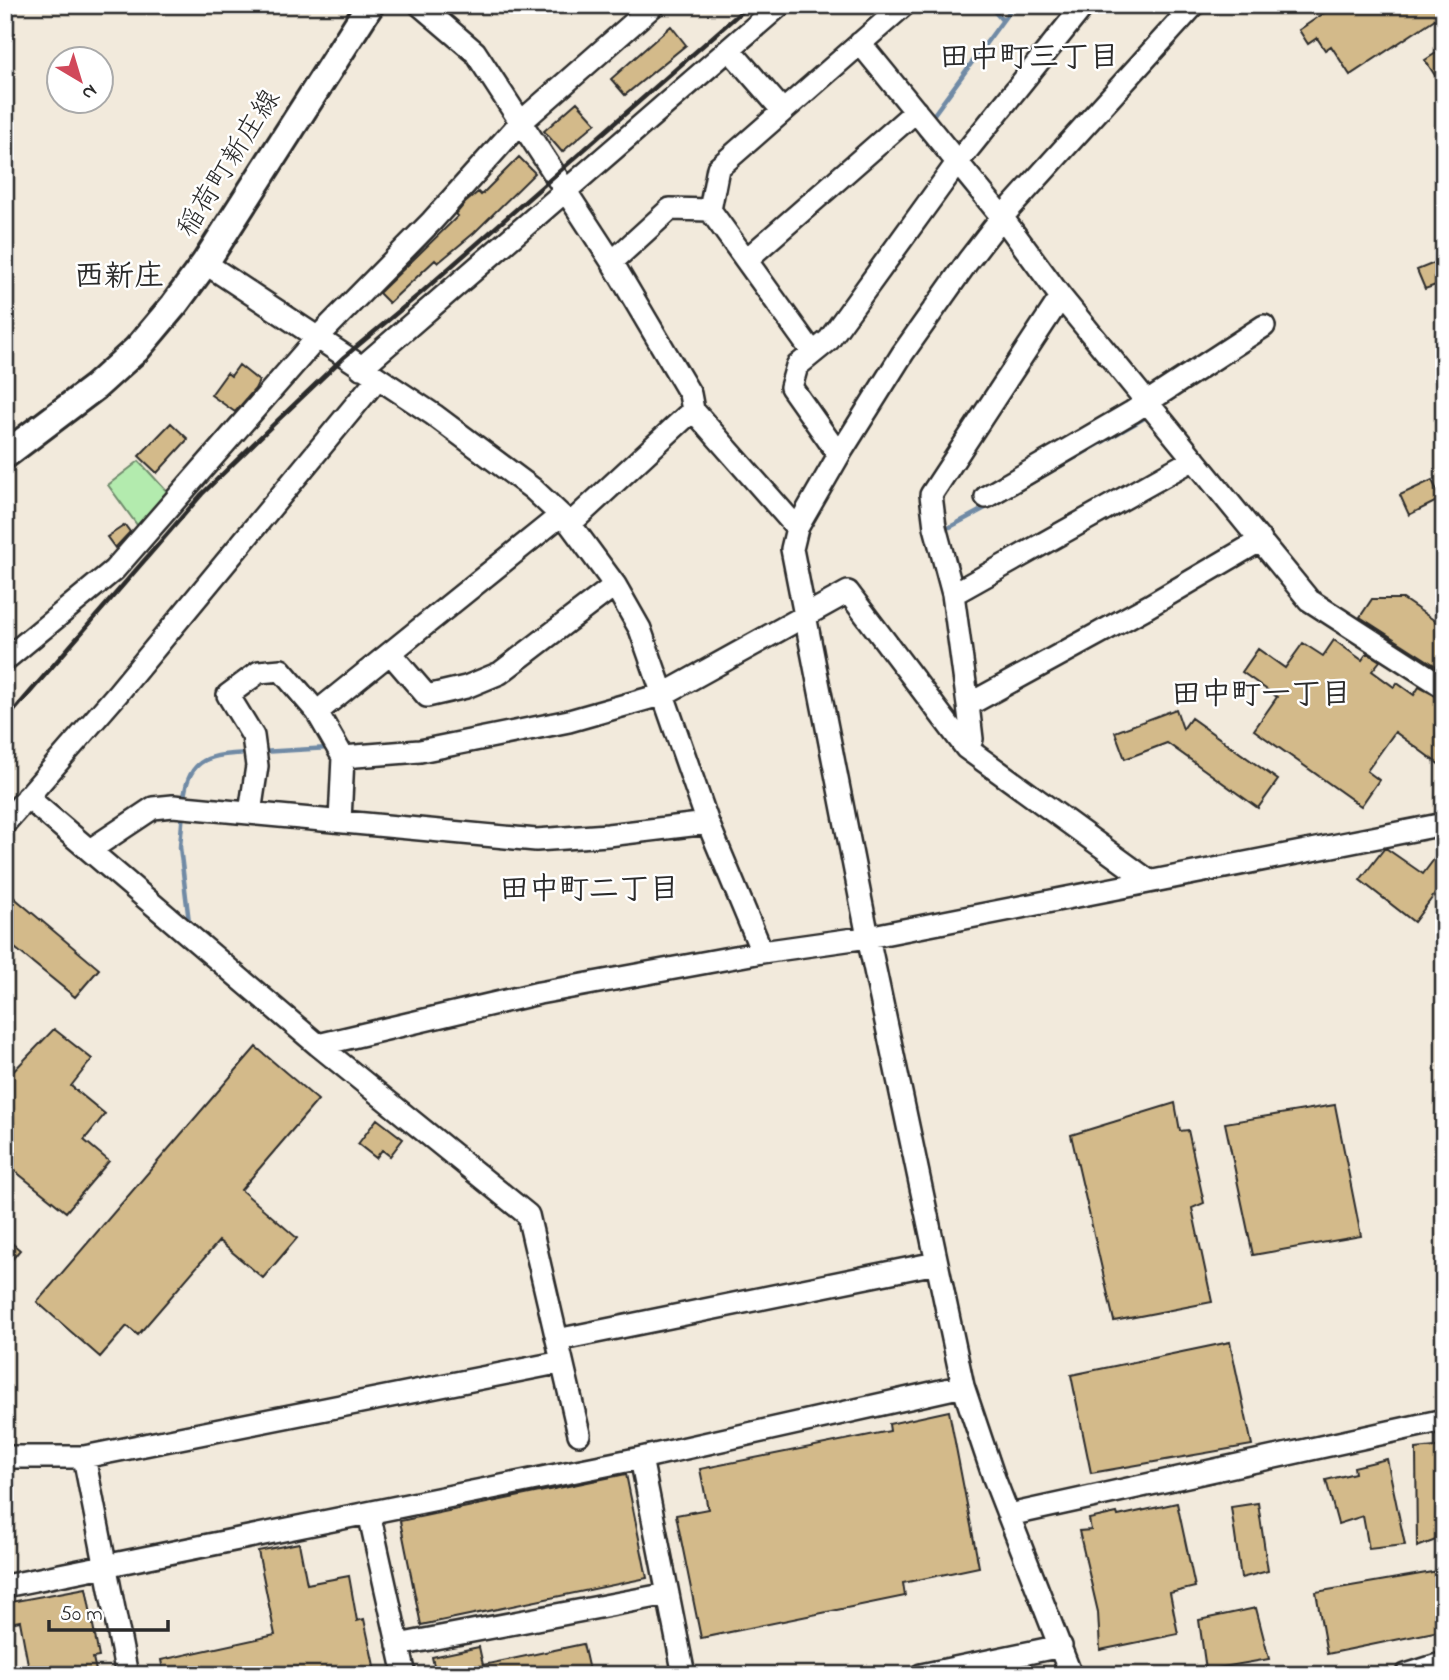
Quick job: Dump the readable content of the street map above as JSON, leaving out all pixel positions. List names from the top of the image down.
{
  "streets": {
    "main road": ["稲荷町新庄線"]
  },
  "districts": [
    "田中町三丁目",
    "西新庄",
    "田中町一丁目",
    "田中町二丁目"
  ],
  "scale_bar": "50 m",
  "north": "bottom right"
}
